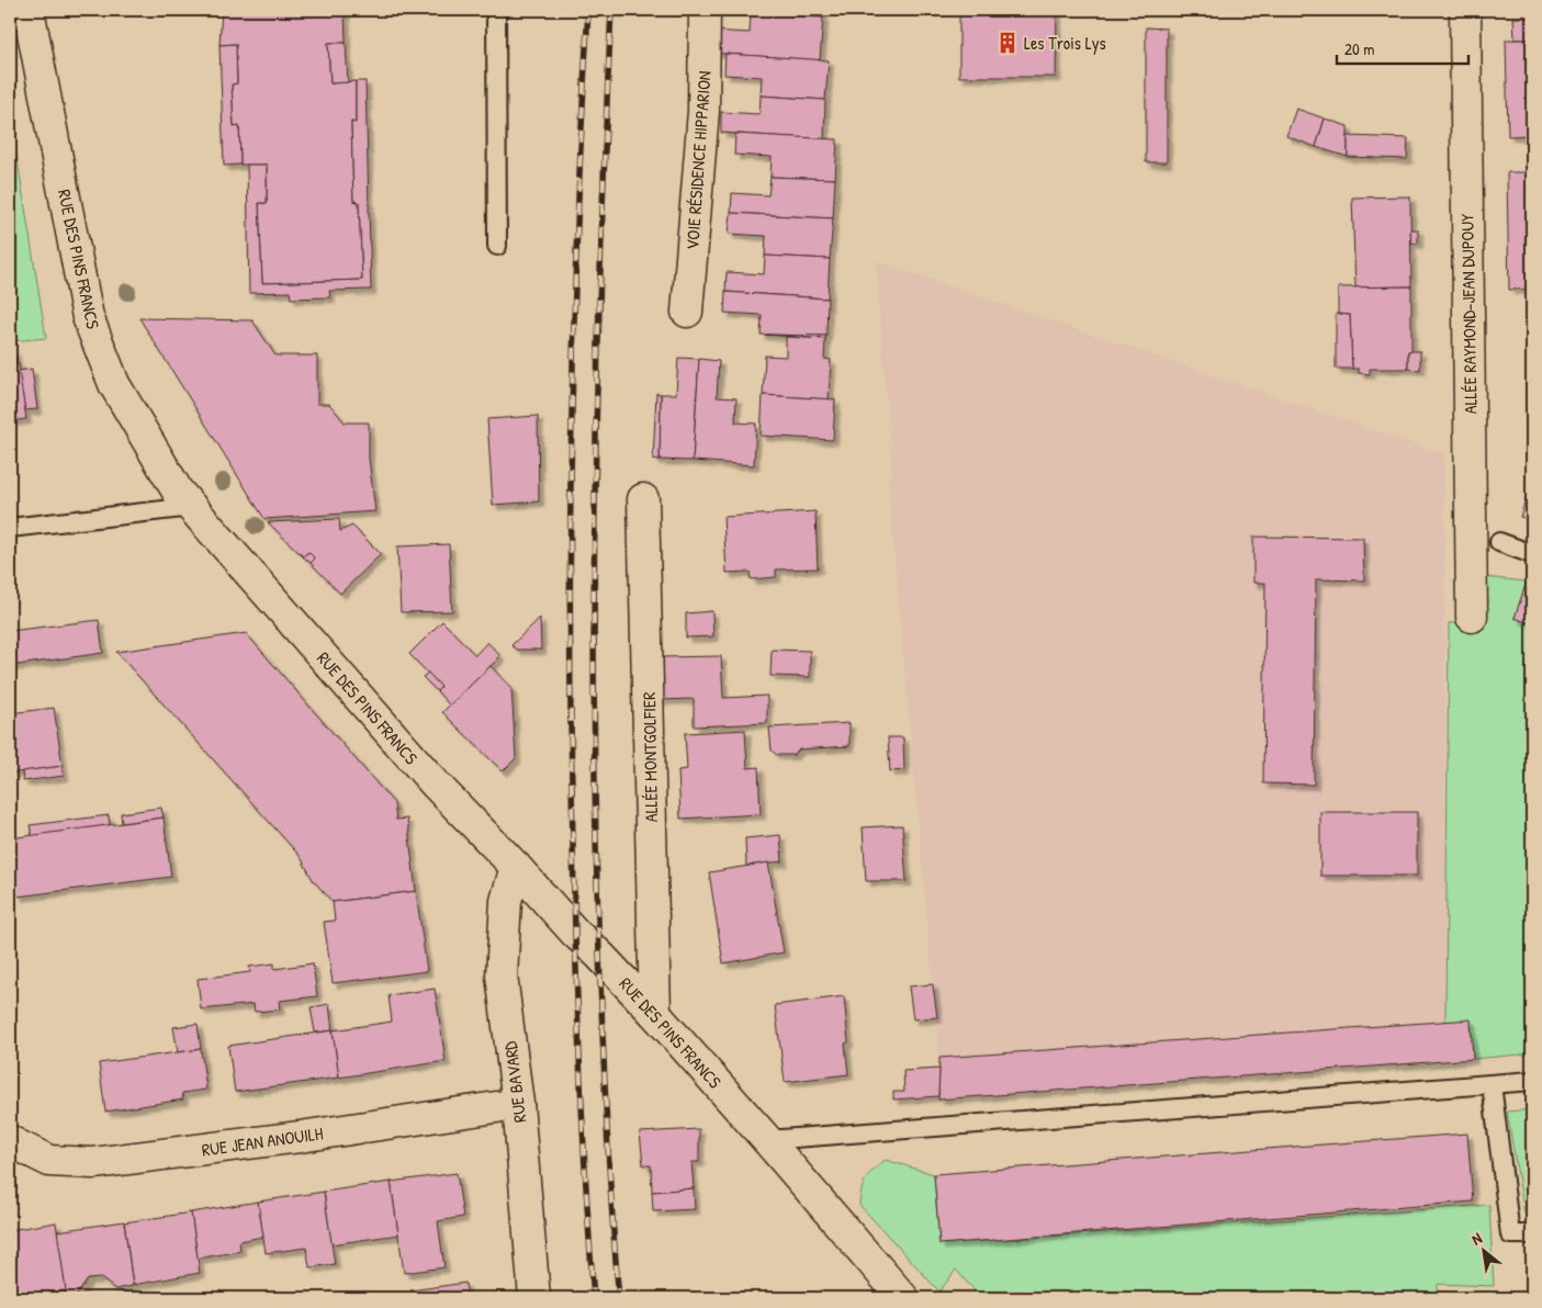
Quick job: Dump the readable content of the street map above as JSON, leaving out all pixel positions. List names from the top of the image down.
{
  "streets": {
    "street": [
      "VOIE RÉSIDENCE HIPPARION",
      "RUE DES PINS FRANCS",
      "ALLÉE RAYMOND-JEAN DUPOUY",
      "ALLÉE MONTGOLFIER",
      "RUE BAVARD",
      "RUE JEAN ANOUILH"
    ]
  },
  "crossings": [
    ["RUE DES PINS FRANCS", "ALLÉE MONTGOLFIER"],
    ["RUE DES PINS FRANCS", "RUE BAVARD"],
    ["RUE BAVARD", "RUE JEAN ANOUILH"]
  ],
  "places": {
    "building": ["Les Trois Lys"]
  },
  "scale_bar": "20 m",
  "north": "top left"
}
